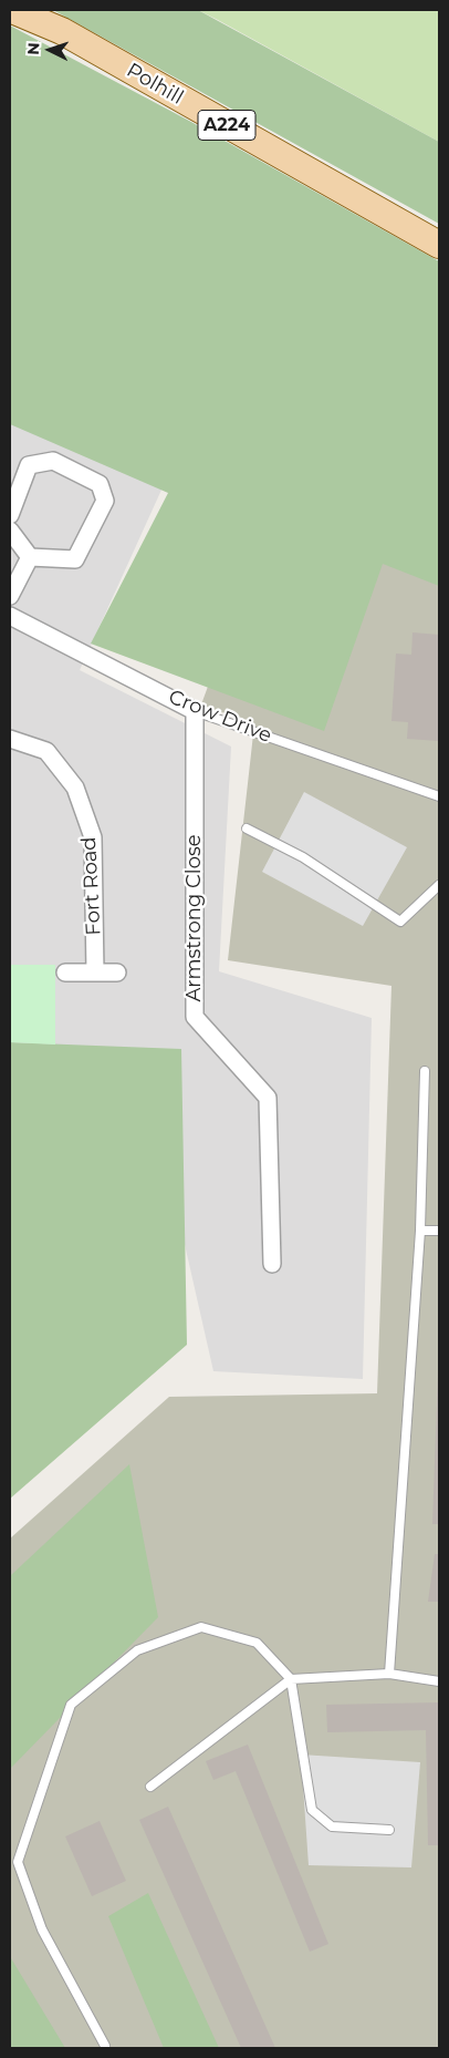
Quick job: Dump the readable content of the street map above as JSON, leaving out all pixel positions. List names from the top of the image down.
{
  "streets": {
    "main road": ["Polhill", "A224"],
    "street": ["Crow Drive", "Fort Road", "Armstrong Close"]
  },
  "crossings": [
    ["Crow Drive", "Armstrong Close"]
  ],
  "north": "left"
}
